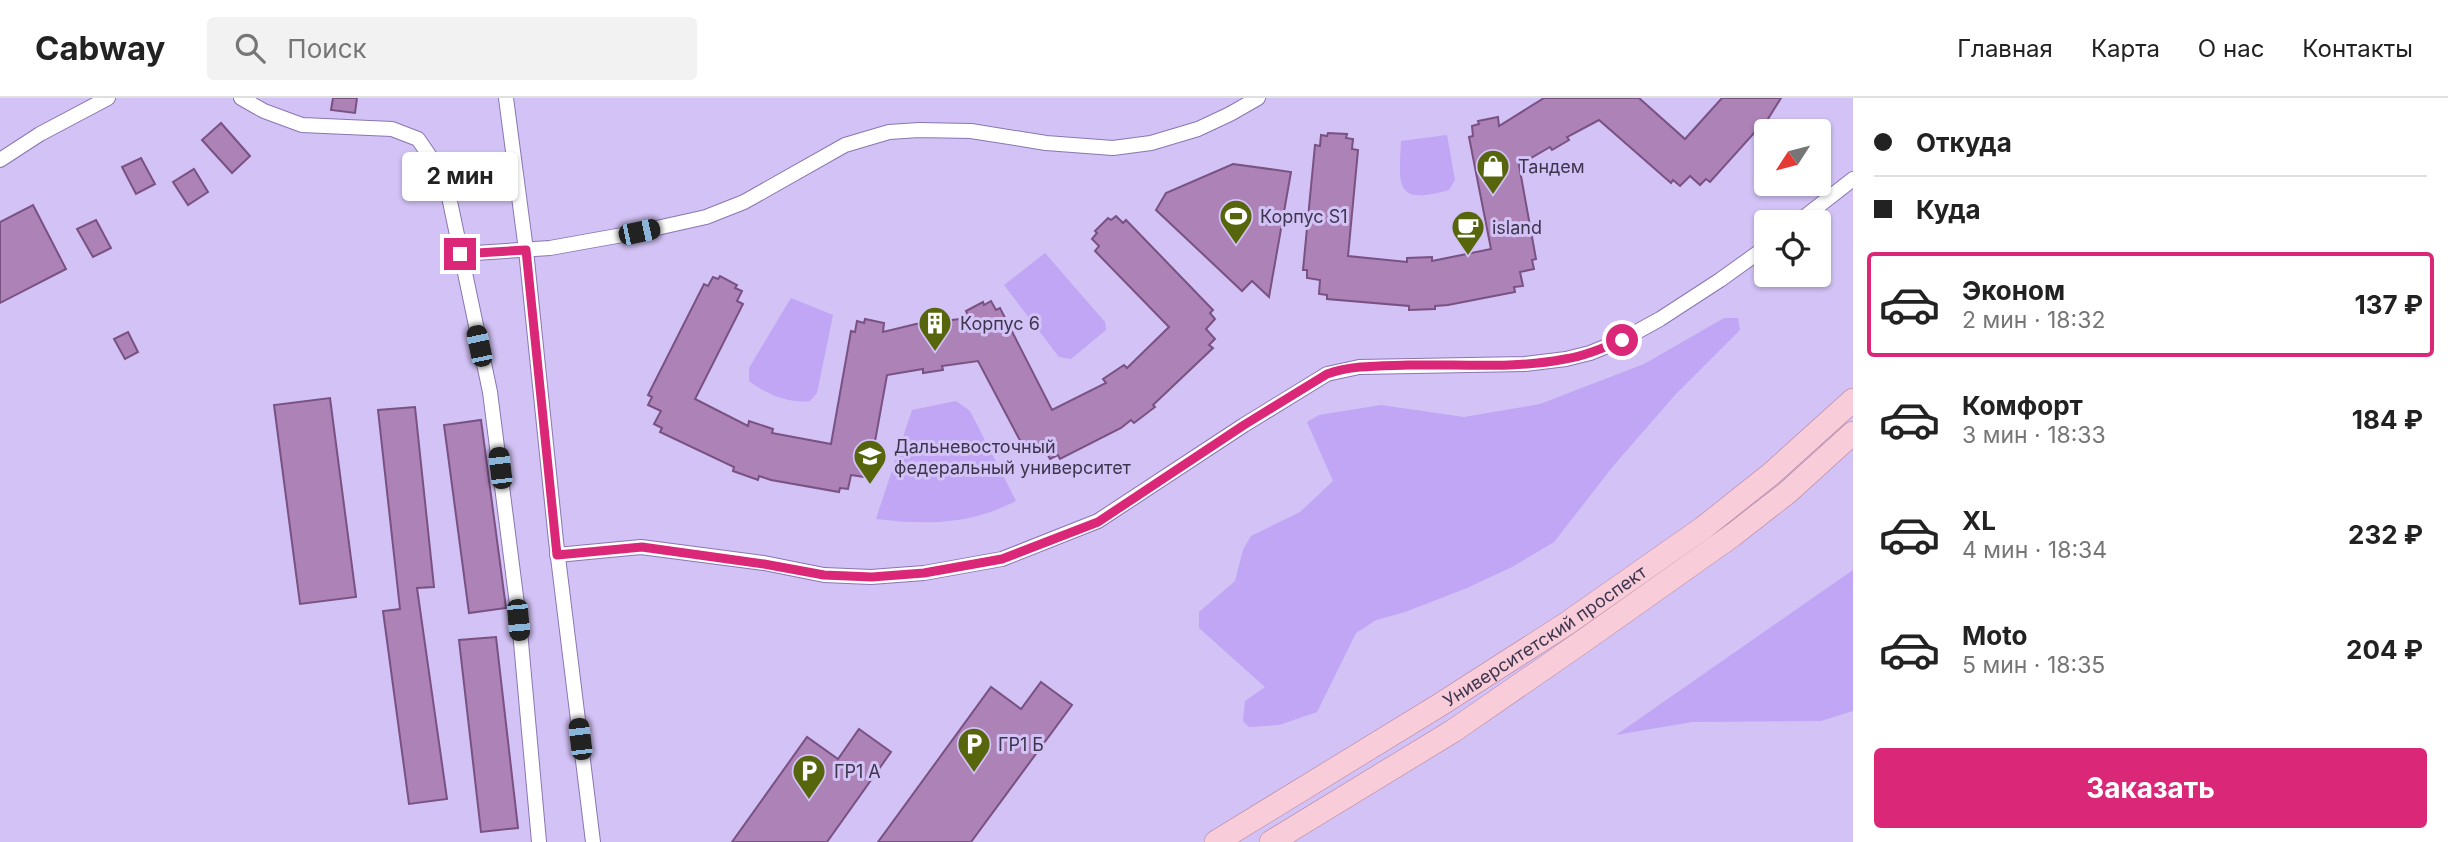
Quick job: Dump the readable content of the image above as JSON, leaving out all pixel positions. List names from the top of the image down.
{
  "streets": {
    "main road": ["Университетский проспект"]
  },
  "places": {
    "shop": ["Тандем"],
    "sports": ["Корпус S1"],
    "cafe": ["island"],
    "building": ["Корпус 6"],
    "school or university": ["Дальневосточный федеральный университет"],
    "parking": ["ГР1 Б", "ГР1 А"]
  },
  "north": "bottom left",
  "page": {
    "header": "Cabway",
    "search": "Поиск",
    "nav": [
      "Главная",
      "Карта",
      "О нас",
      "Контакты"
    ],
    "banner": ["Откуда", "Куда"],
    "bubble": "2 мин",
    "list": [
      {
        "name": "Эконом",
        "note": "2 мин · 18:32",
        "value": "137 ₽"
      },
      {
        "name": "Комфорт",
        "note": "3 мин · 18:33",
        "value": "184 ₽"
      },
      {
        "name": "XL",
        "note": "4 мин · 18:34",
        "value": "232 ₽"
      },
      {
        "name": "Moto",
        "note": "5 мин · 18:35",
        "value": "204 ₽"
      }
    ],
    "buttons": "Заказать"
  }
}
